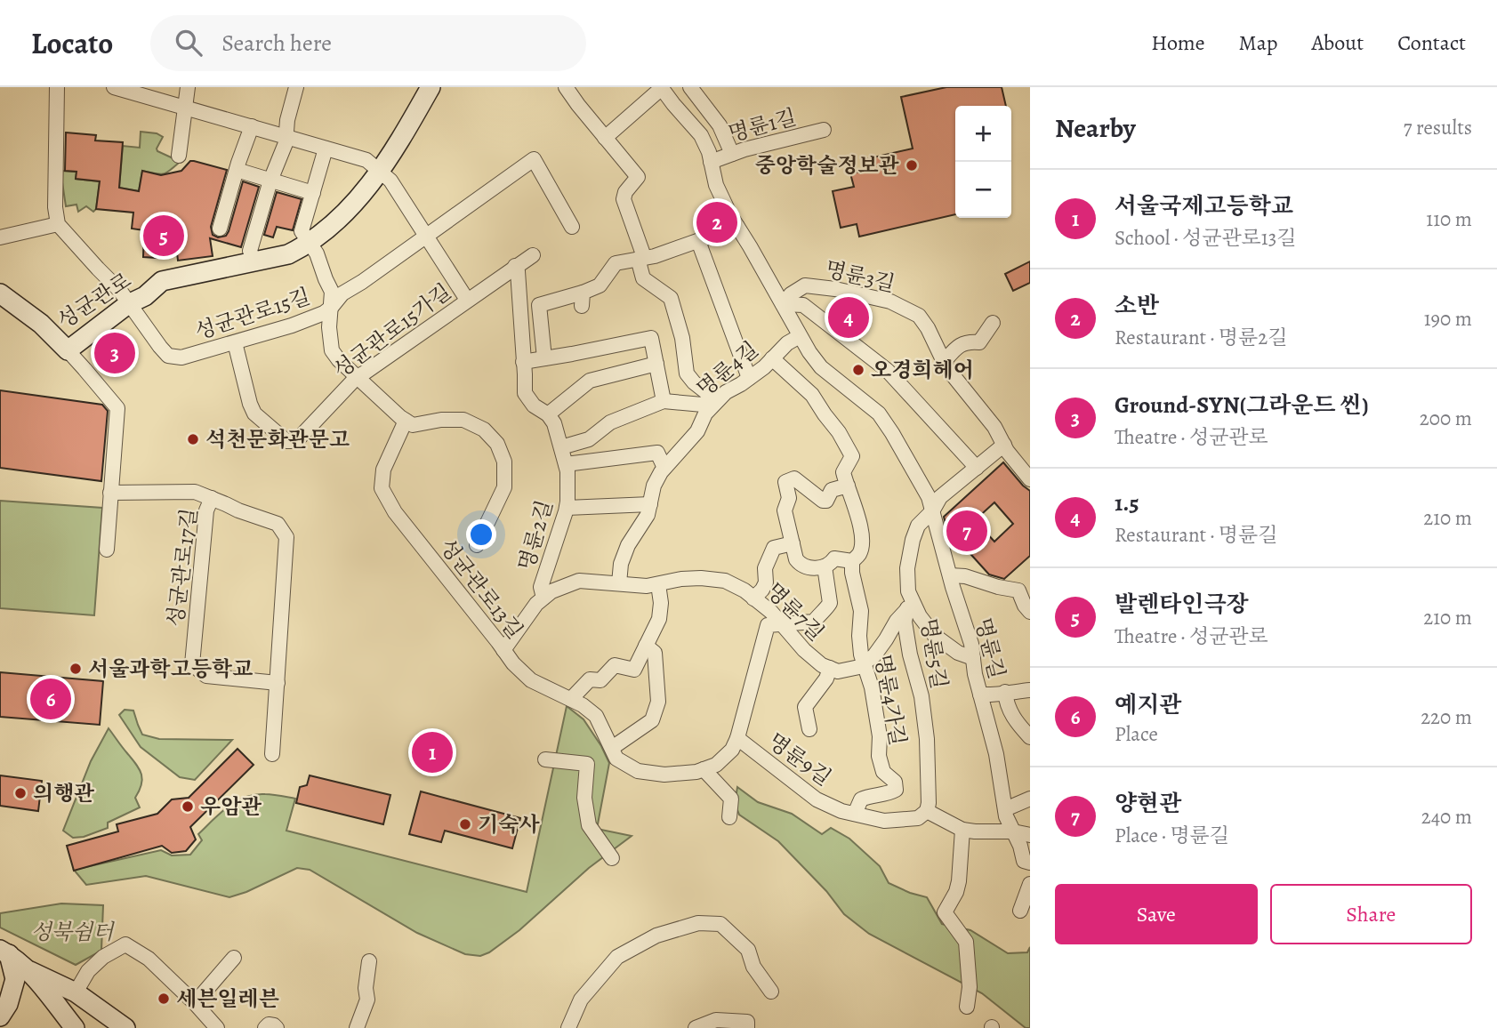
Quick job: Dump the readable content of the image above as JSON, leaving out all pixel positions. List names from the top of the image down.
{
  "streets": {
    "street": [
      "명륜1길",
      "명륜3길",
      "성균관로",
      "성균관로15길",
      "성균관로15가길",
      "명륜4길",
      "명륜2길",
      "성균관로17길",
      "성균관로13길",
      "명륜7길",
      "명륜길",
      "명륜5길",
      "명륜4가길",
      "명륜9길"
    ]
  },
  "crossings": [
    ["명륜1길", "명륜길"],
    ["명륜3길", "명륜길"],
    ["성균관로", "성균관로15길"],
    ["성균관로15길", "성균관로15가길"],
    ["성균관로15가길", "명륜2길"],
    ["명륜4길", "명륜7길"],
    ["명륜4길", "명륜길"],
    ["명륜4길", "명륜4가길"],
    ["명륜2길", "명륜7길"],
    ["성균관로13길", "명륜7길"],
    ["성균관로13길", "명륜9길"],
    ["명륜7길", "명륜4가길"],
    ["명륜7길", "명륜9길"],
    ["명륜길", "명륜5길"],
    ["명륜5길", "명륜9길"],
    ["명륜4가길", "명륜9길"]
  ],
  "parks": ["성북쉼터"],
  "places": [
    "중앙학술정보관",
    "오경희헤어",
    "석천문화관문고",
    "서울과학고등학교",
    "의행관",
    "우암관",
    "기숙사",
    "세븐일레븐"
  ],
  "page": {
    "header": "Locato",
    "search": "Search here",
    "nav": [
      "Home",
      "Map",
      "About",
      "Contact"
    ],
    "heading": ["Nearby", "7 results"],
    "map_buttons": ["+", "−"],
    "list": [
      {
        "mark": "1",
        "name": "서울국제고등학교",
        "note": "School · 성균관로13길",
        "value": "110 m"
      },
      {
        "mark": "2",
        "name": "소반",
        "note": "Restaurant · 명륜2길",
        "value": "190 m"
      },
      {
        "mark": "3",
        "name": "Ground-SYN(그라운드 씬)",
        "note": "Theatre · 성균관로",
        "value": "200 m"
      },
      {
        "mark": "4",
        "name": "1.5",
        "note": "Restaurant · 명륜길",
        "value": "210 m"
      },
      {
        "mark": "5",
        "name": "발렌타인극장",
        "note": "Theatre · 성균관로",
        "value": "210 m"
      },
      {
        "mark": "6",
        "name": "예지관",
        "note": "Place",
        "value": "220 m"
      },
      {
        "mark": "7",
        "name": "양현관",
        "note": "Place · 명륜길",
        "value": "240 m"
      }
    ],
    "pins": [
      "2",
      "5",
      "4",
      "3",
      "7",
      "6",
      "1"
    ],
    "buttons": ["Save", "Share"]
  }
}
